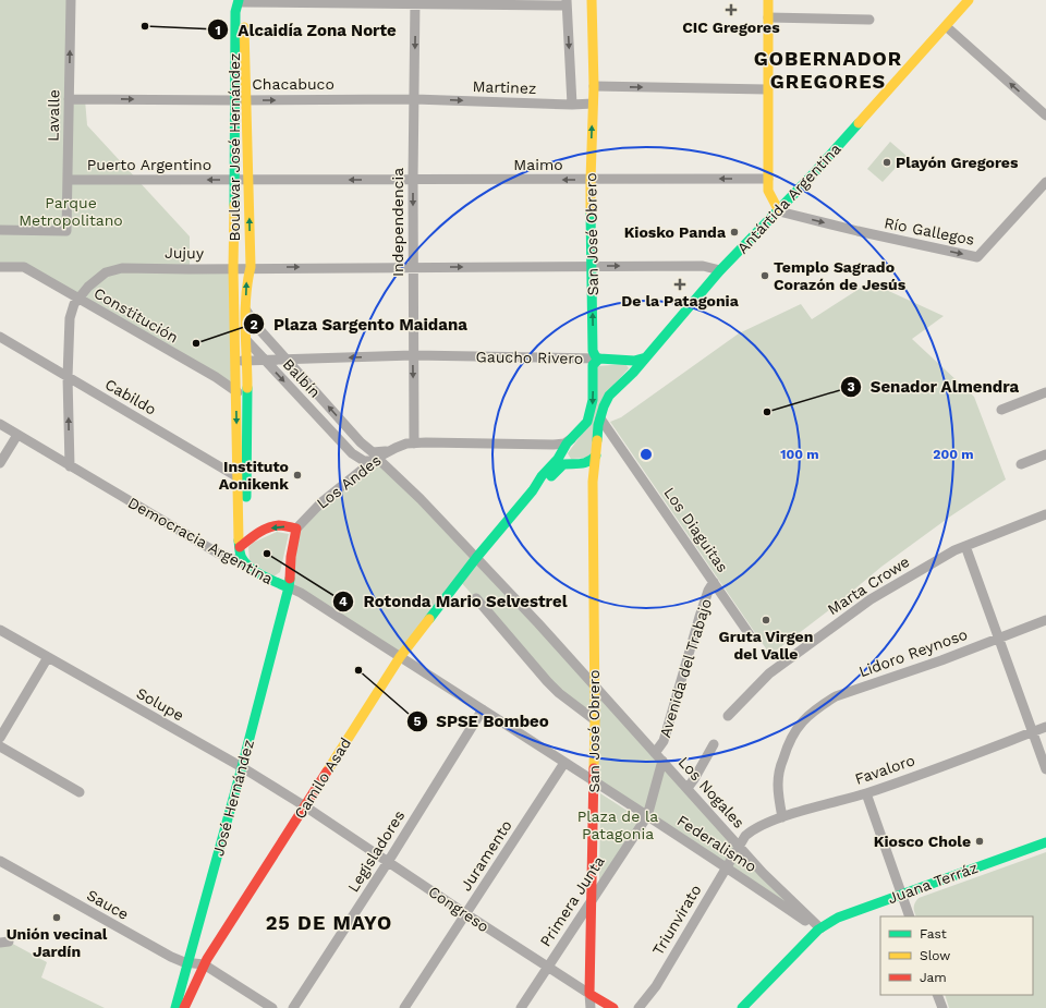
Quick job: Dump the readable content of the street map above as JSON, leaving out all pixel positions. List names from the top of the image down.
{
  "streets": {
    "street": [
      "Chacabuco",
      "Martinez",
      "Lavalle",
      "Boulevar José Hernández",
      "Puerto Argentino",
      "Maimo",
      "Antártida Argentina",
      "Independencia",
      "Río Gallegos",
      "San José Obrero",
      "Jujuy",
      "Constitución",
      "Gaucho Rivero",
      "Balbín",
      "Cabildo",
      "Los Andes",
      "Los Diaguitas",
      "Democracia Argentina",
      "Marta Crowe",
      "Lidoro Reynoso",
      "Avenida del Trabajo",
      "Solupe",
      "Favaloro",
      "Camilo Asad",
      "Los Nogales",
      "José Hernández",
      "Federalismo",
      "Legisladores",
      "Juramento",
      "Juana Terráz",
      "Primera Junta",
      "Sauce",
      "Congreso",
      "Triunvirato"
    ]
  },
  "crossings": [
    ["Chacabuco", "Martinez"],
    ["Chacabuco", "Lavalle"],
    ["Chacabuco", "Boulevar José Hernández"],
    ["Chacabuco", "Independencia"],
    ["Martinez", "Independencia"],
    ["Martinez", "San José Obrero"],
    ["Lavalle", "Puerto Argentino"],
    ["Boulevar José Hernández", "Puerto Argentino"],
    ["Boulevar José Hernández", "Jujuy"],
    ["Boulevar José Hernández", "Constitución"],
    ["Boulevar José Hernández", "Gaucho Rivero"],
    ["Boulevar José Hernández", "Balbín"],
    ["Boulevar José Hernández", "Cabildo"],
    ["Boulevar José Hernández", "Democracia Argentina"],
    ["Puerto Argentino", "Maimo"],
    ["Puerto Argentino", "Independencia"],
    ["Maimo", "Independencia"],
    ["Maimo", "San José Obrero"],
    ["Antártida Argentina", "Río Gallegos"],
    ["Antártida Argentina", "San José Obrero"],
    ["Antártida Argentina", "Jujuy"],
    ["Antártida Argentina", "Gaucho Rivero"],
    ["Independencia", "Jujuy"],
    ["Independencia", "Gaucho Rivero"],
    ["Independencia", "Los Andes"],
    ["San José Obrero", "Jujuy"],
    ["San José Obrero", "Gaucho Rivero"],
    ["San José Obrero", "Los Diaguitas"],
    ["San José Obrero", "Los Nogales"],
    ["San José Obrero", "Federalismo"],
    ["San José Obrero", "Primera Junta"],
    ["San José Obrero", "Congreso"],
    ["Jujuy", "Constitución"],
    ["Gaucho Rivero", "Balbín"],
    ["Balbín", "Los Andes"],
    ["Los Diaguitas", "Avenida del Trabajo"],
    ["Democracia Argentina", "Camilo Asad"],
    ["Democracia Argentina", "José Hernández"],
    ["Democracia Argentina", "Federalismo"],
    ["Lidoro Reynoso", "Favaloro"],
    ["Avenida del Trabajo", "Los Nogales"],
    ["Solupe", "Camilo Asad"],
    ["Solupe", "José Hernández"],
    ["Solupe", "Congreso"],
    ["Favaloro", "Los Nogales"],
    ["Favaloro", "Triunvirato"],
    ["Camilo Asad", "Los Nogales"],
    ["Camilo Asad", "Federalismo"],
    ["Camilo Asad", "Sauce"],
    ["Camilo Asad", "Congreso"],
    ["Los Nogales", "Federalismo"],
    ["Los Nogales", "Juana Terráz"],
    ["Los Nogales", "Primera Junta"],
    ["Los Nogales", "Triunvirato"],
    ["José Hernández", "Sauce"],
    ["Federalismo", "Legisladores"],
    ["Federalismo", "Juramento"],
    ["Federalismo", "Juana Terráz"],
    ["Federalismo", "Primera Junta"],
    ["Federalismo", "Triunvirato"],
    ["Legisladores", "Congreso"],
    ["Juramento", "Congreso"],
    ["Primera Junta", "Congreso"]
  ],
  "one_way": [
    "Chacabuco",
    "Martinez",
    "Puerto Argentino",
    "Maimo",
    "Independencia",
    "Río Gallegos",
    "Jujuy"
  ],
  "districts": ["GOBERNADOR GREGORES", "25 DE MAYO"],
  "parks": ["Parque Metropolitano", "Plaza de la Patagonia"],
  "places": {
    "health": ["CIC Gregores", "De la Patagonia"],
    "other": [
      "Alcaidía Zona Norte",
      "Playón Gregores",
      "Kiosko Panda",
      "Templo Sagrado Corazón de Jesús",
      "Plaza Sargento Maidana",
      "Senador Almendra",
      "Instituto Aonikenk",
      "Rotonda Mario Selvestrel",
      "Gruta Virgen del Valle",
      "SPSE Bombeo",
      "Kiosco Chole",
      "Unión vecinal Jardín"
    ]
  },
  "legend": ["Fast", "Slow", "Jam"],
  "rings": ["100 m", "200 m"]
}
